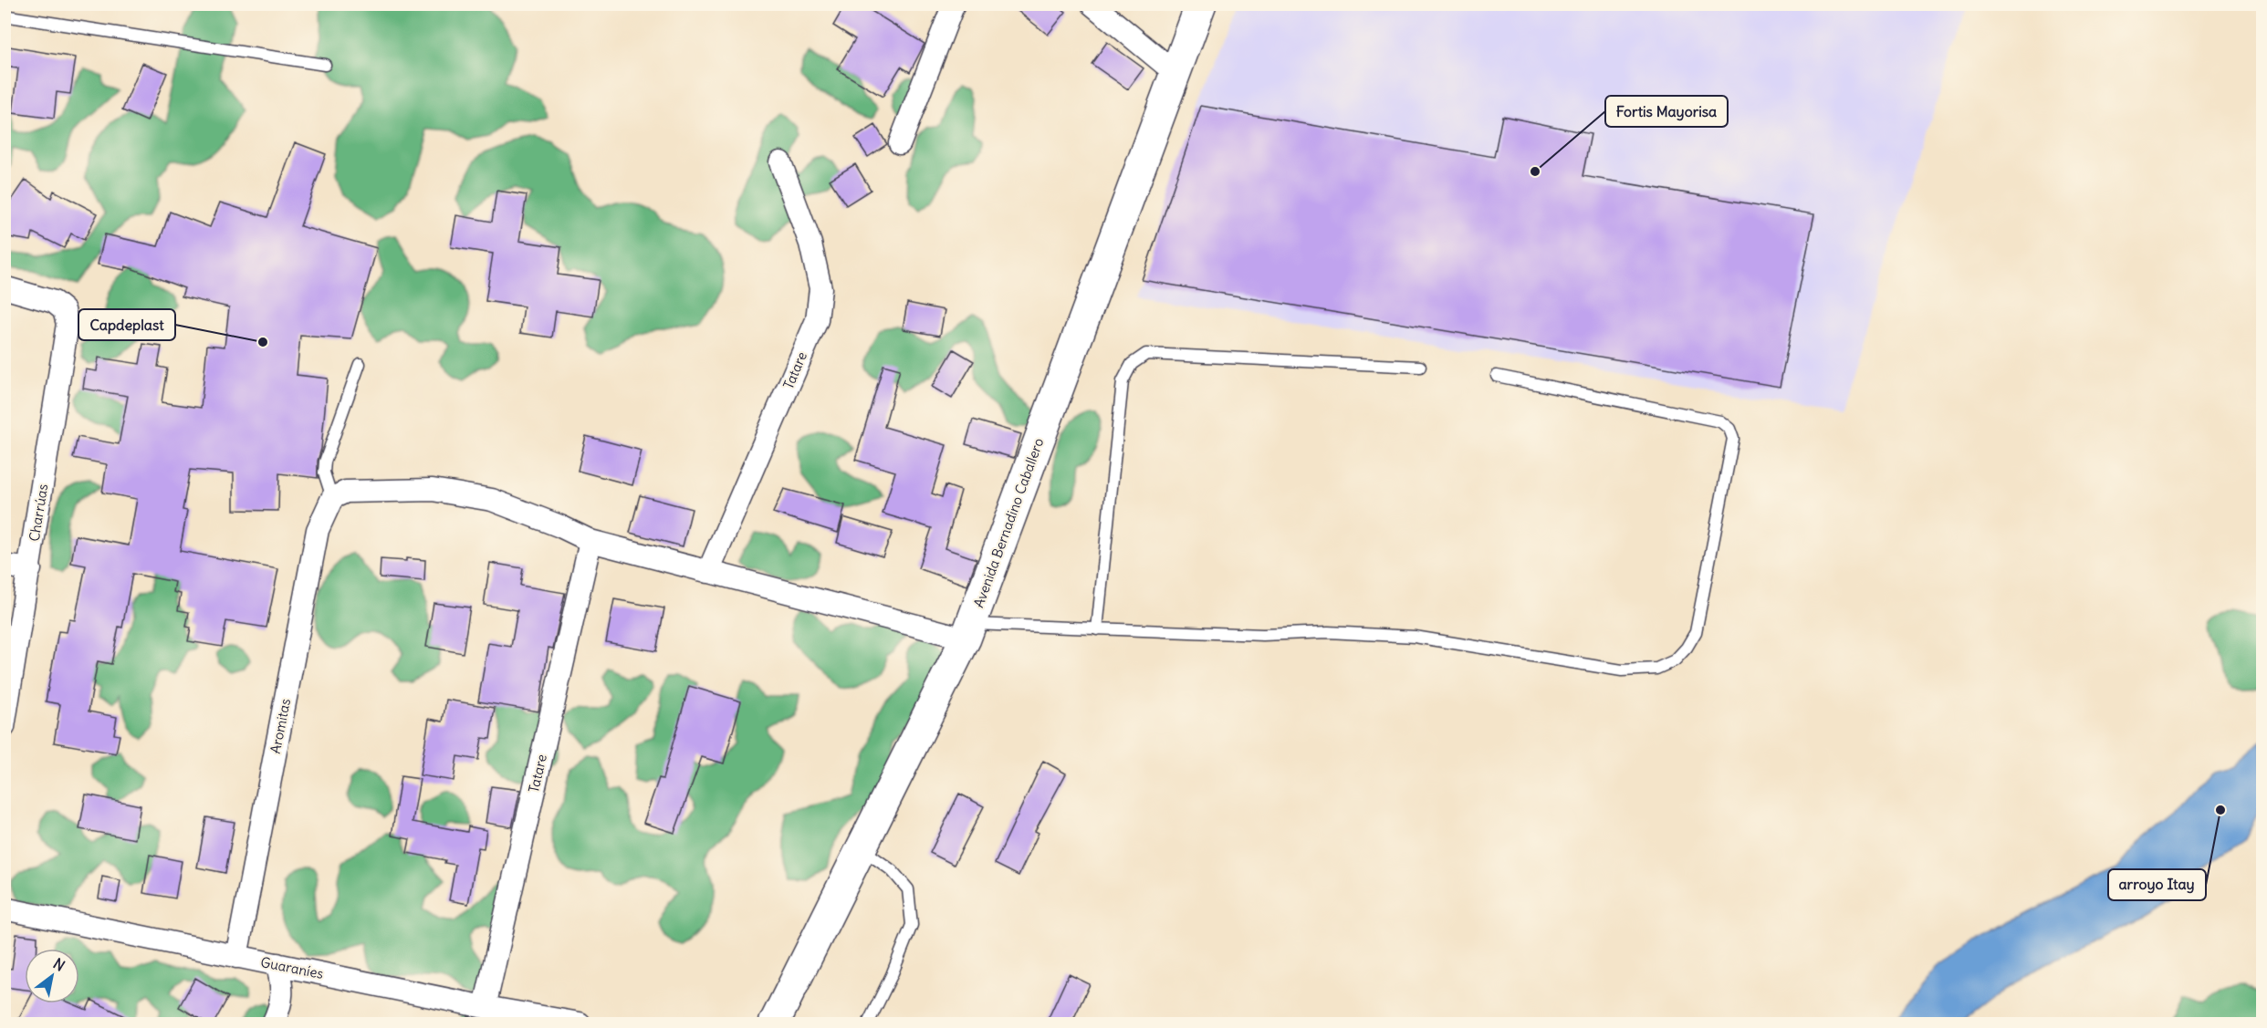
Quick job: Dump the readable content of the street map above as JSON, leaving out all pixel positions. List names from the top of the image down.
{
  "streets": {
    "main road": ["Avenida Bernadino Caballero"],
    "street": [
      "Tatare",
      "Charrúas",
      "Aromitas",
      "Guaraníes"
    ]
  },
  "crossings": [
    ["Tatare", "Guaraníes"],
    ["Aromitas", "Guaraníes"]
  ],
  "places": ["Fortis Mayorisa", "Capdeplast", "arroyo Itay"],
  "north": "top right"
}
